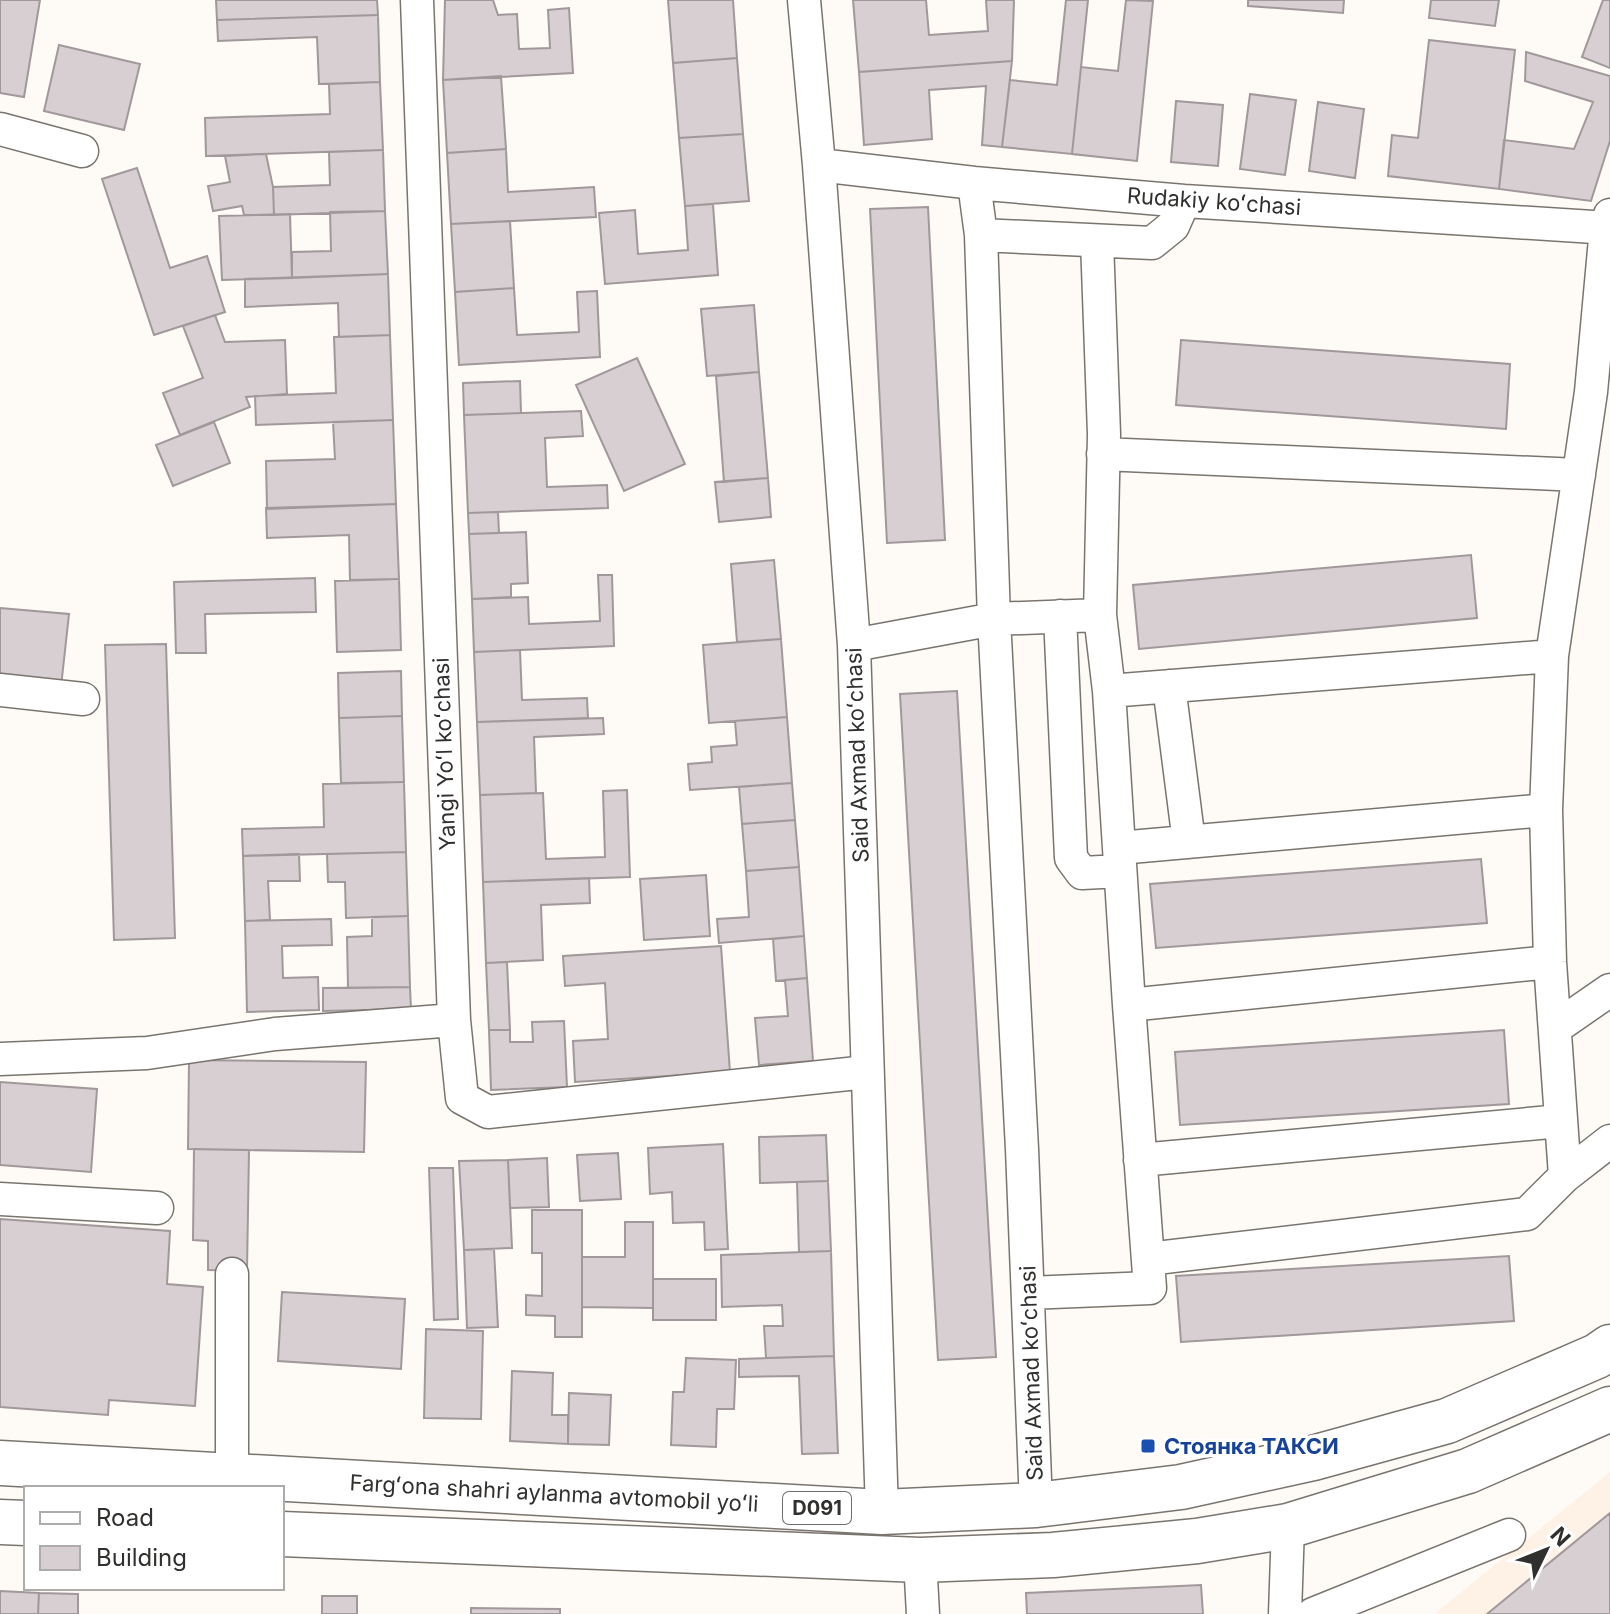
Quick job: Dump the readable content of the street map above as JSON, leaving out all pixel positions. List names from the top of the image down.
{
  "streets": {
    "highway": ["Fargʻona shahri aylanma avtomobil yoʻli", "D091"],
    "street": ["Rudakiy koʻchasi", "Yangi Yoʻl koʻchasi", "Said Axmad koʻchasi"]
  },
  "crossings": [
    ["Rudakiy koʻchasi", "Said Axmad koʻchasi"],
    ["Yangi Yoʻl koʻchasi", "Said Axmad koʻchasi"],
    ["Said Axmad koʻchasi", "Fargʻona shahri aylanma avtomobil yoʻli"]
  ],
  "places": {
    "transit": ["Стоянка ТАКСИ"]
  },
  "legend": ["Road", "Building"],
  "north": "top right"
}
